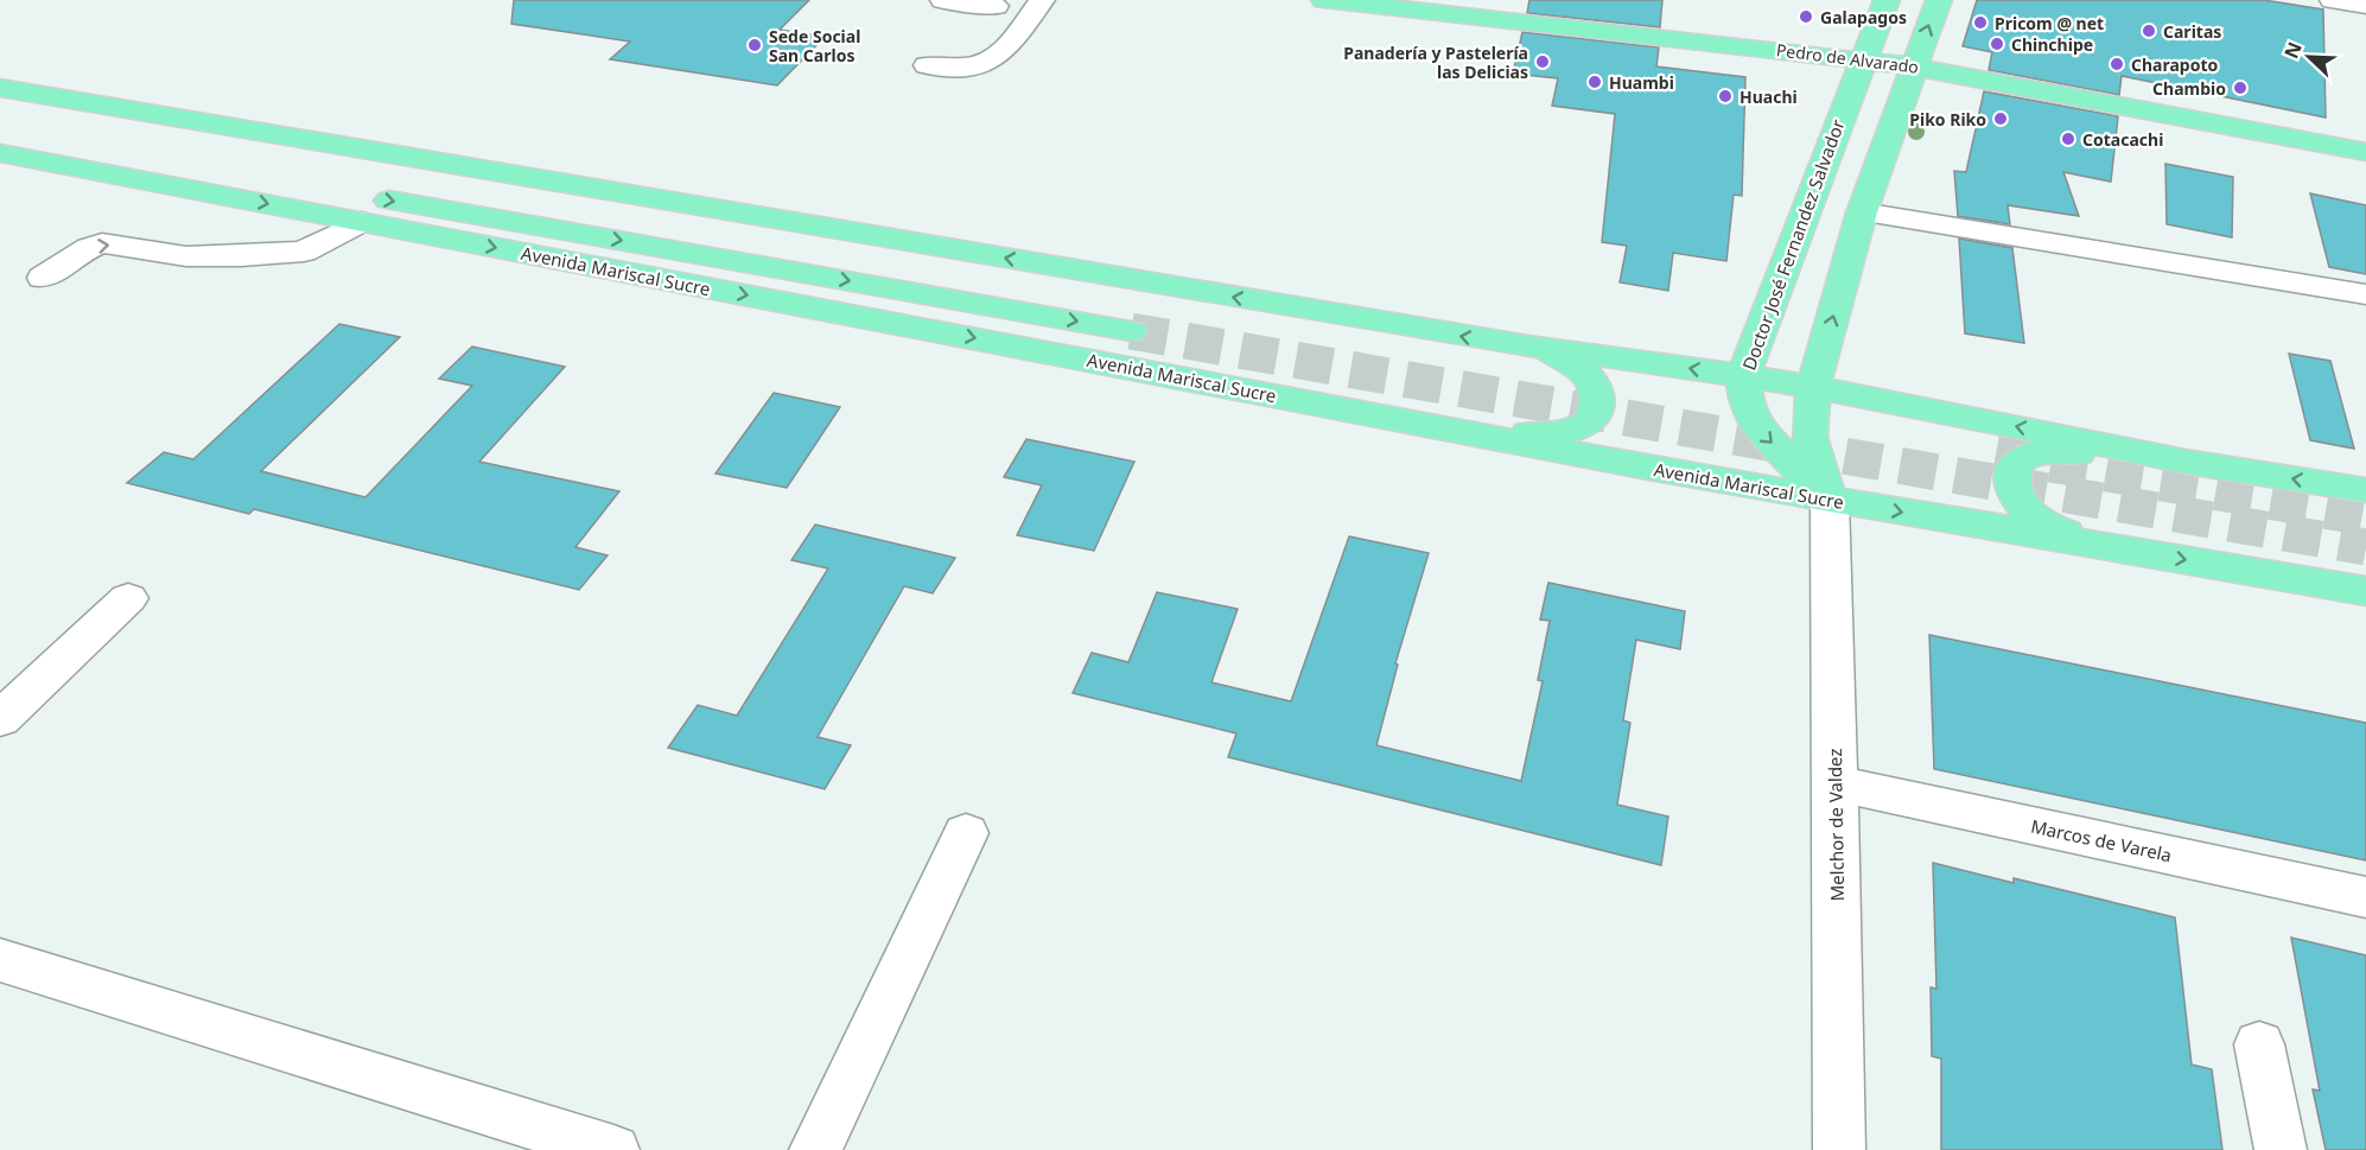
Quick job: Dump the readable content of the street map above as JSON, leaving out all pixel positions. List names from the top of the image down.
{
  "streets": {
    "main road": ["Pedro de Alvarado", "Doctor José Fernandez Salvador", "Avenida Mariscal Sucre"],
    "street": ["Melchor de Valdez", "Marcos de Varela"]
  },
  "crossings": [
    ["Pedro de Alvarado", "Doctor José Fernandez Salvador"],
    ["Doctor José Fernandez Salvador", "Avenida Mariscal Sucre"],
    ["Doctor José Fernandez Salvador", "Melchor de Valdez"],
    ["Avenida Mariscal Sucre", "Melchor de Valdez"],
    ["Melchor de Valdez", "Marcos de Varela"]
  ],
  "places": [
    "Galapagos",
    "Pricom @ net",
    "Caritas",
    "Chinchipe",
    "Sede Social San Carlos",
    "Panadería y Pastelería las Delicias",
    "Charapoto",
    "Huambi",
    "Chambio",
    "Huachi",
    "Piko Riko",
    "Cotacachi"
  ],
  "north": "top left"
}
